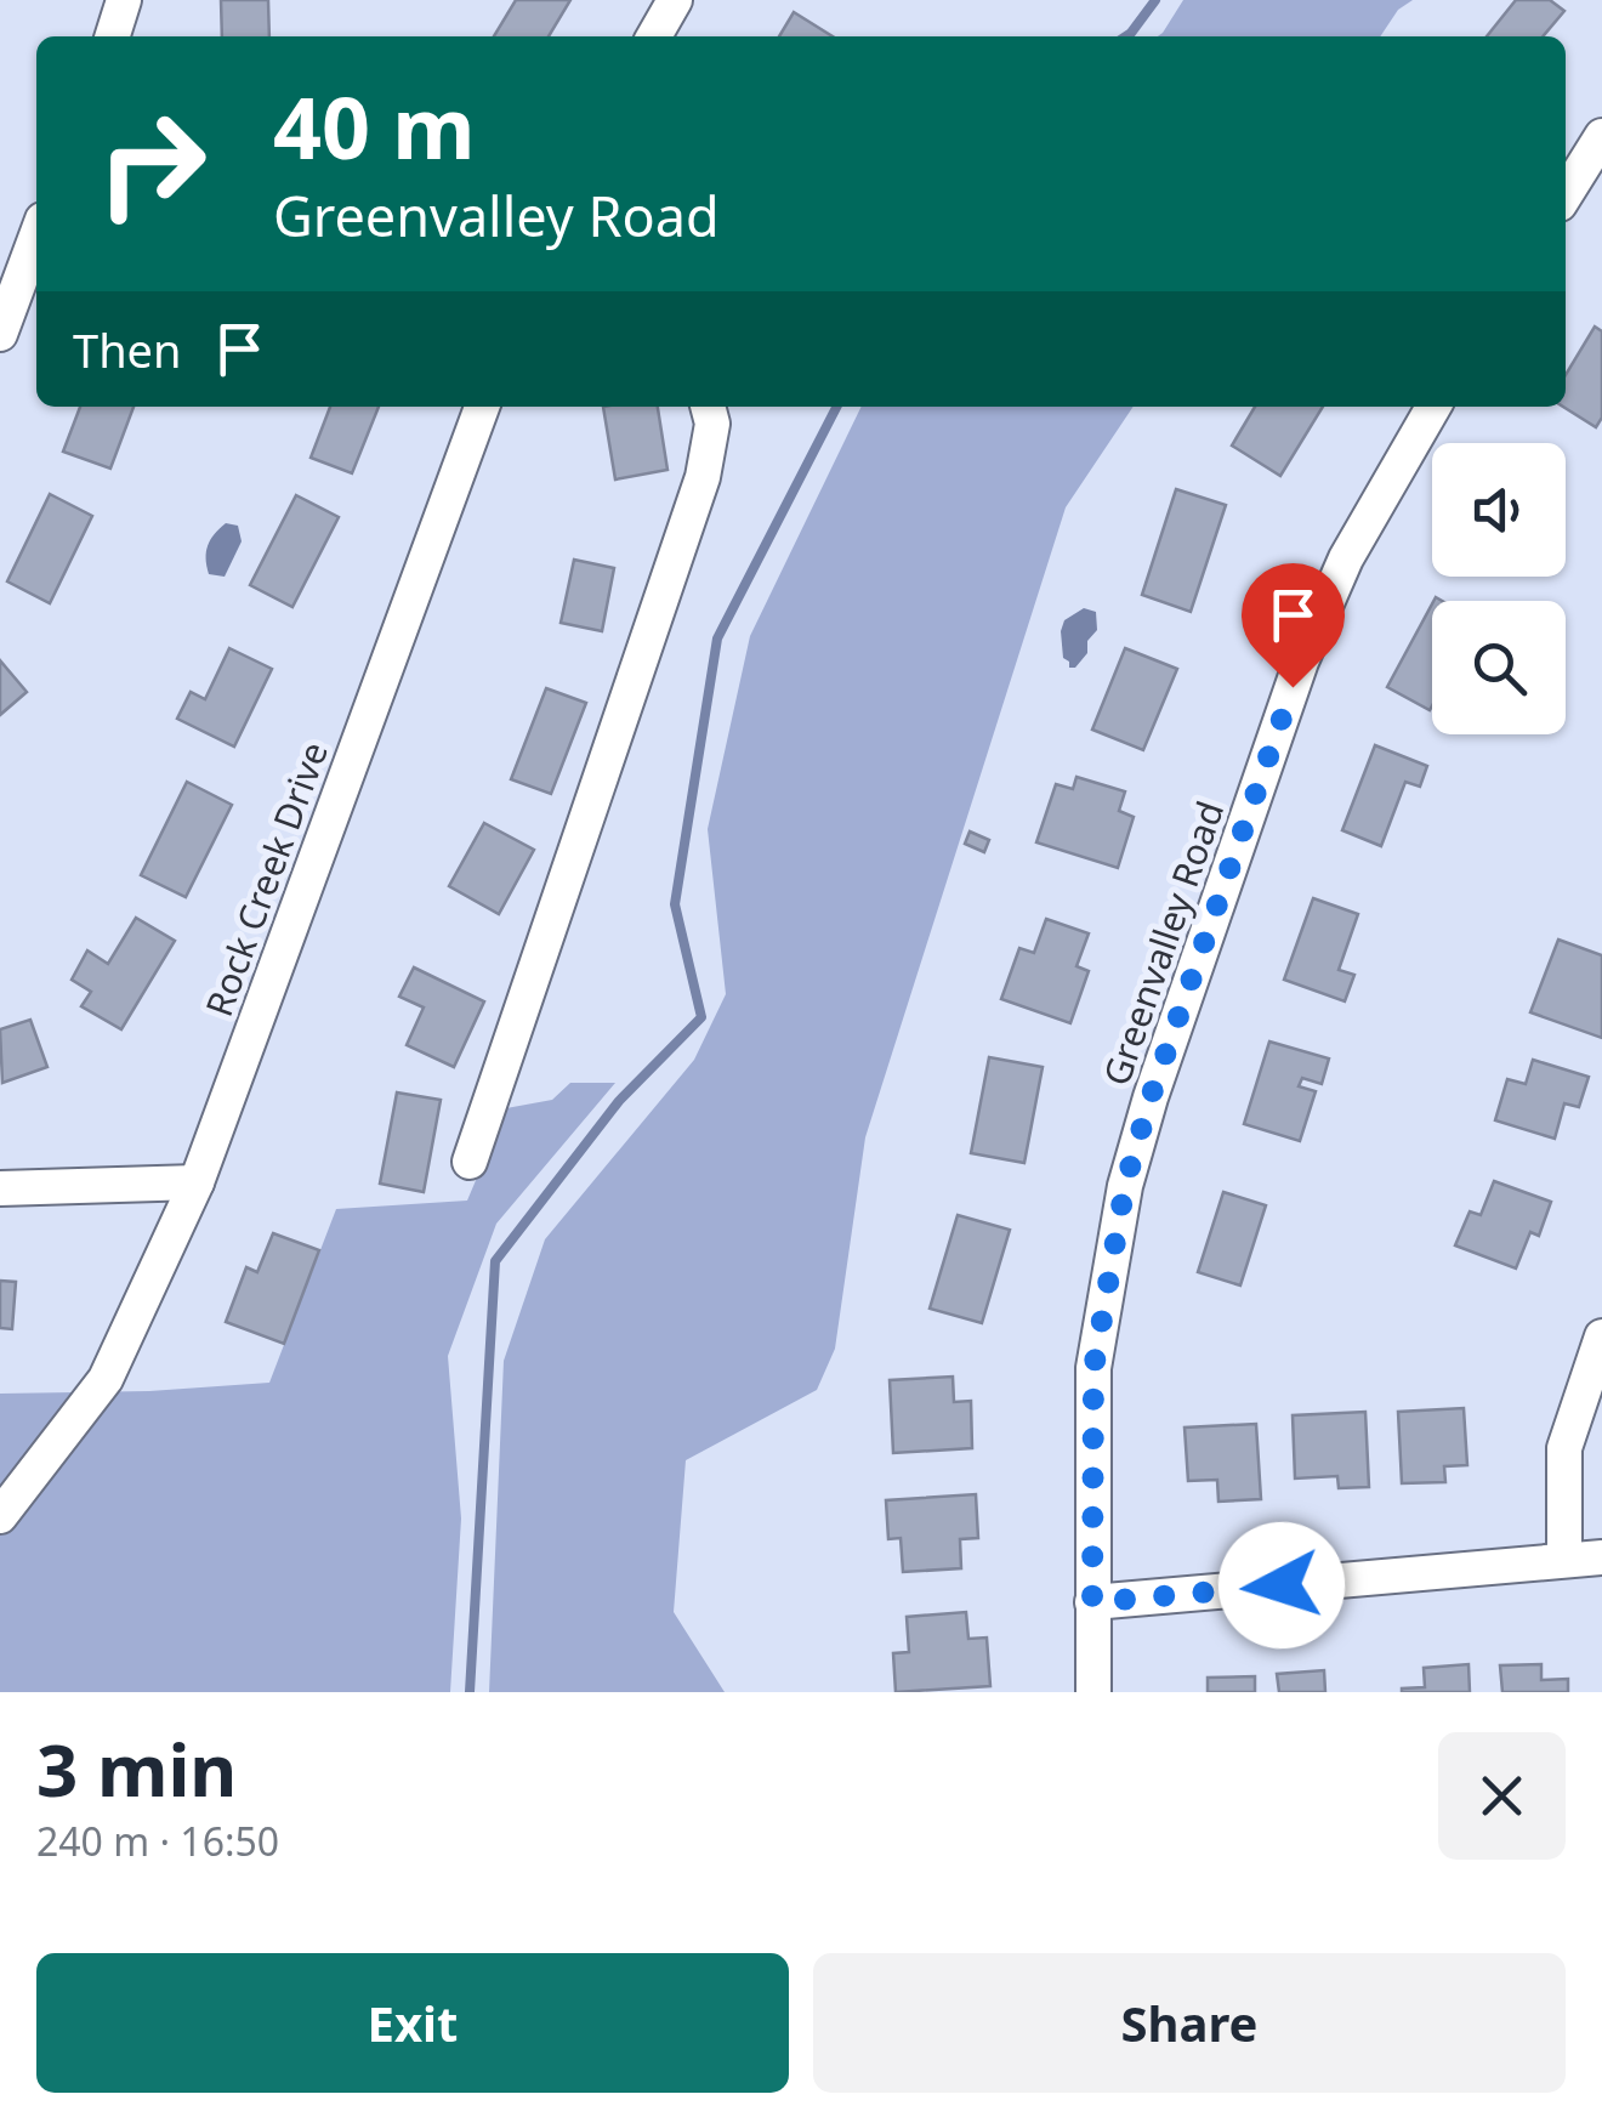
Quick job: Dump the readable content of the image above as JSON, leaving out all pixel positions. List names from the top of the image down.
{
  "streets": {
    "street": ["Rock Creek Drive", "Greenvalley Road"]
  },
  "page": {
    "turn": ["40 m", "Greenvalley Road"],
    "then": "Then",
    "heading": ["3 min", "240 m · 16:50"],
    "buttons": ["Exit", "Share"]
  }
}
